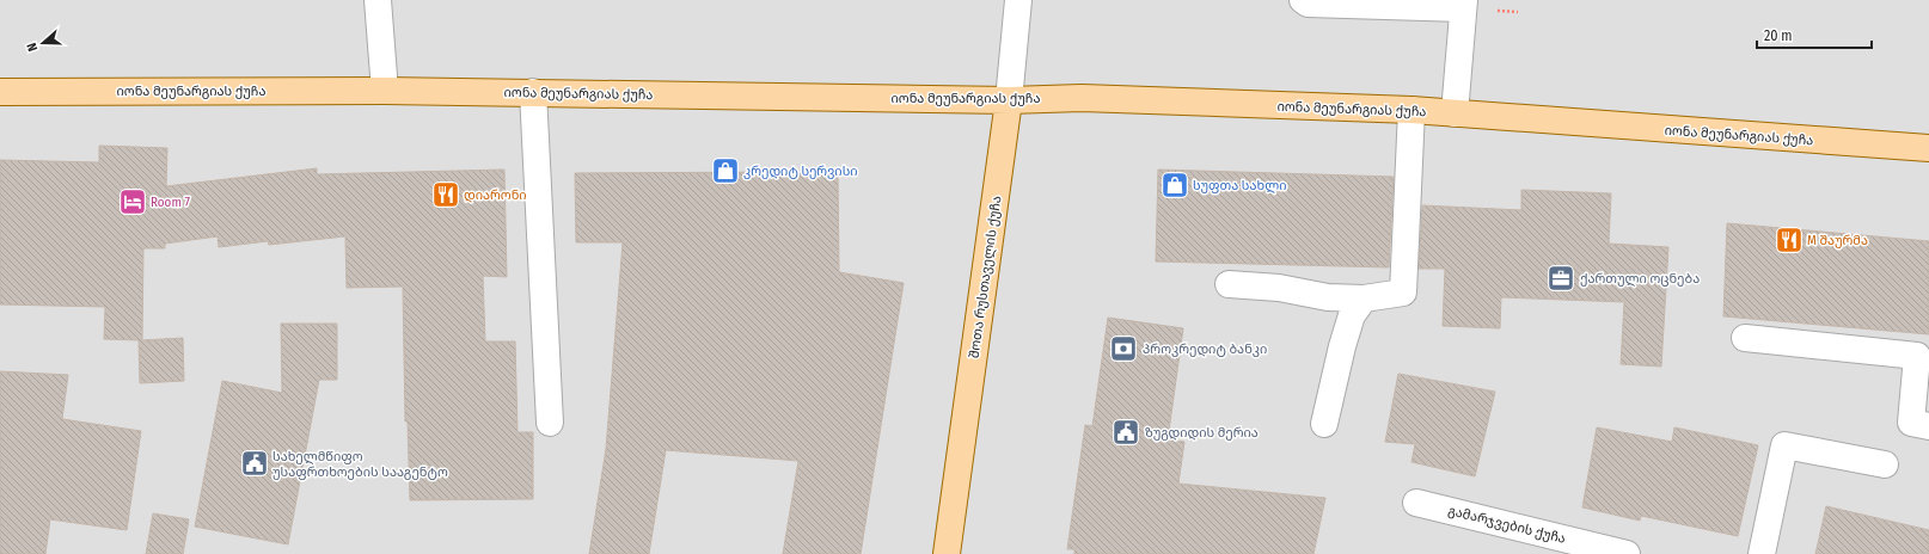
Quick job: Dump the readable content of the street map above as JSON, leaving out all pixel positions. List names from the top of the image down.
{
  "streets": {
    "main road": ["იონა მეუნარგიას ქუჩა", "შოთა რუსთაველის ქუჩა"],
    "street": ["გამარჯვების ქუჩა"]
  },
  "crossings": [
    ["იონა მეუნარგიას ქუჩა", "შოთა რუსთაველის ქუჩა"]
  ],
  "places": {
    "shop": ["კრედიტ სერვისი", "სუფთა სახლი"],
    "restaurant": ["დიარონი", "M შაურმა"],
    "hotel": ["Room 7"],
    "office": ["ქართული ოცნება"],
    "bank": ["პროკრედიტ ბანკი"],
    "public building": ["ზუგდიდის მერია", "სახელმწიფო უსაფრთხოების სააგენტო"]
  },
  "scale_bar": "20 m",
  "north": "left"
}
